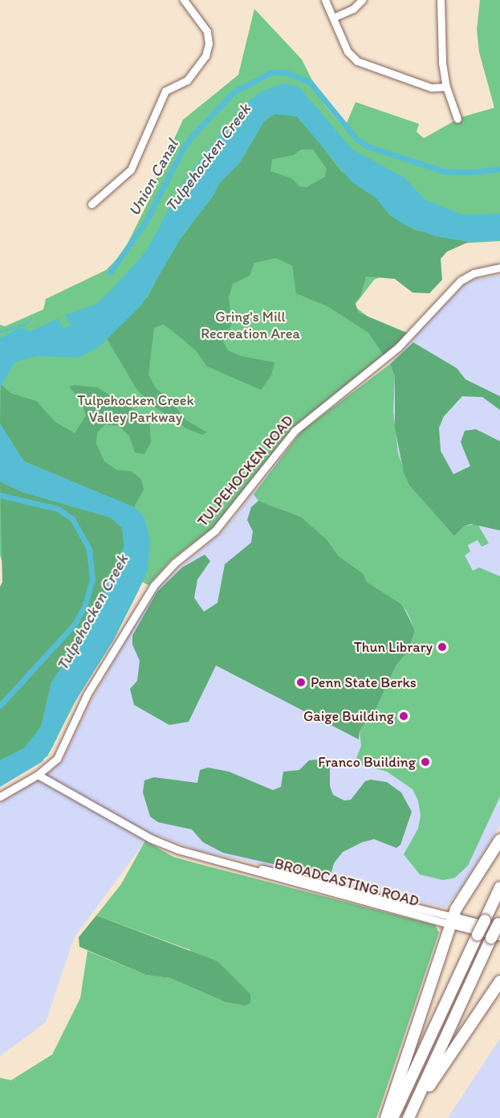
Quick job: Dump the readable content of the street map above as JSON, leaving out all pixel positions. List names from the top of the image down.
{
  "streets": {
    "main road": ["BROADCASTING ROAD"],
    "street": ["TULPEHOCKEN ROAD"]
  },
  "crossings": [
    ["TULPEHOCKEN ROAD", "BROADCASTING ROAD"]
  ],
  "water": ["Tulpehocken Creek", "Union Canal"],
  "parks": ["Gring's Mill Recreation Area", "Tulpehocken Creek Valley Parkway"],
  "places": [
    "Thun Library",
    "Penn State Berks",
    "Gaige Building",
    "Franco Building"
  ]
}
